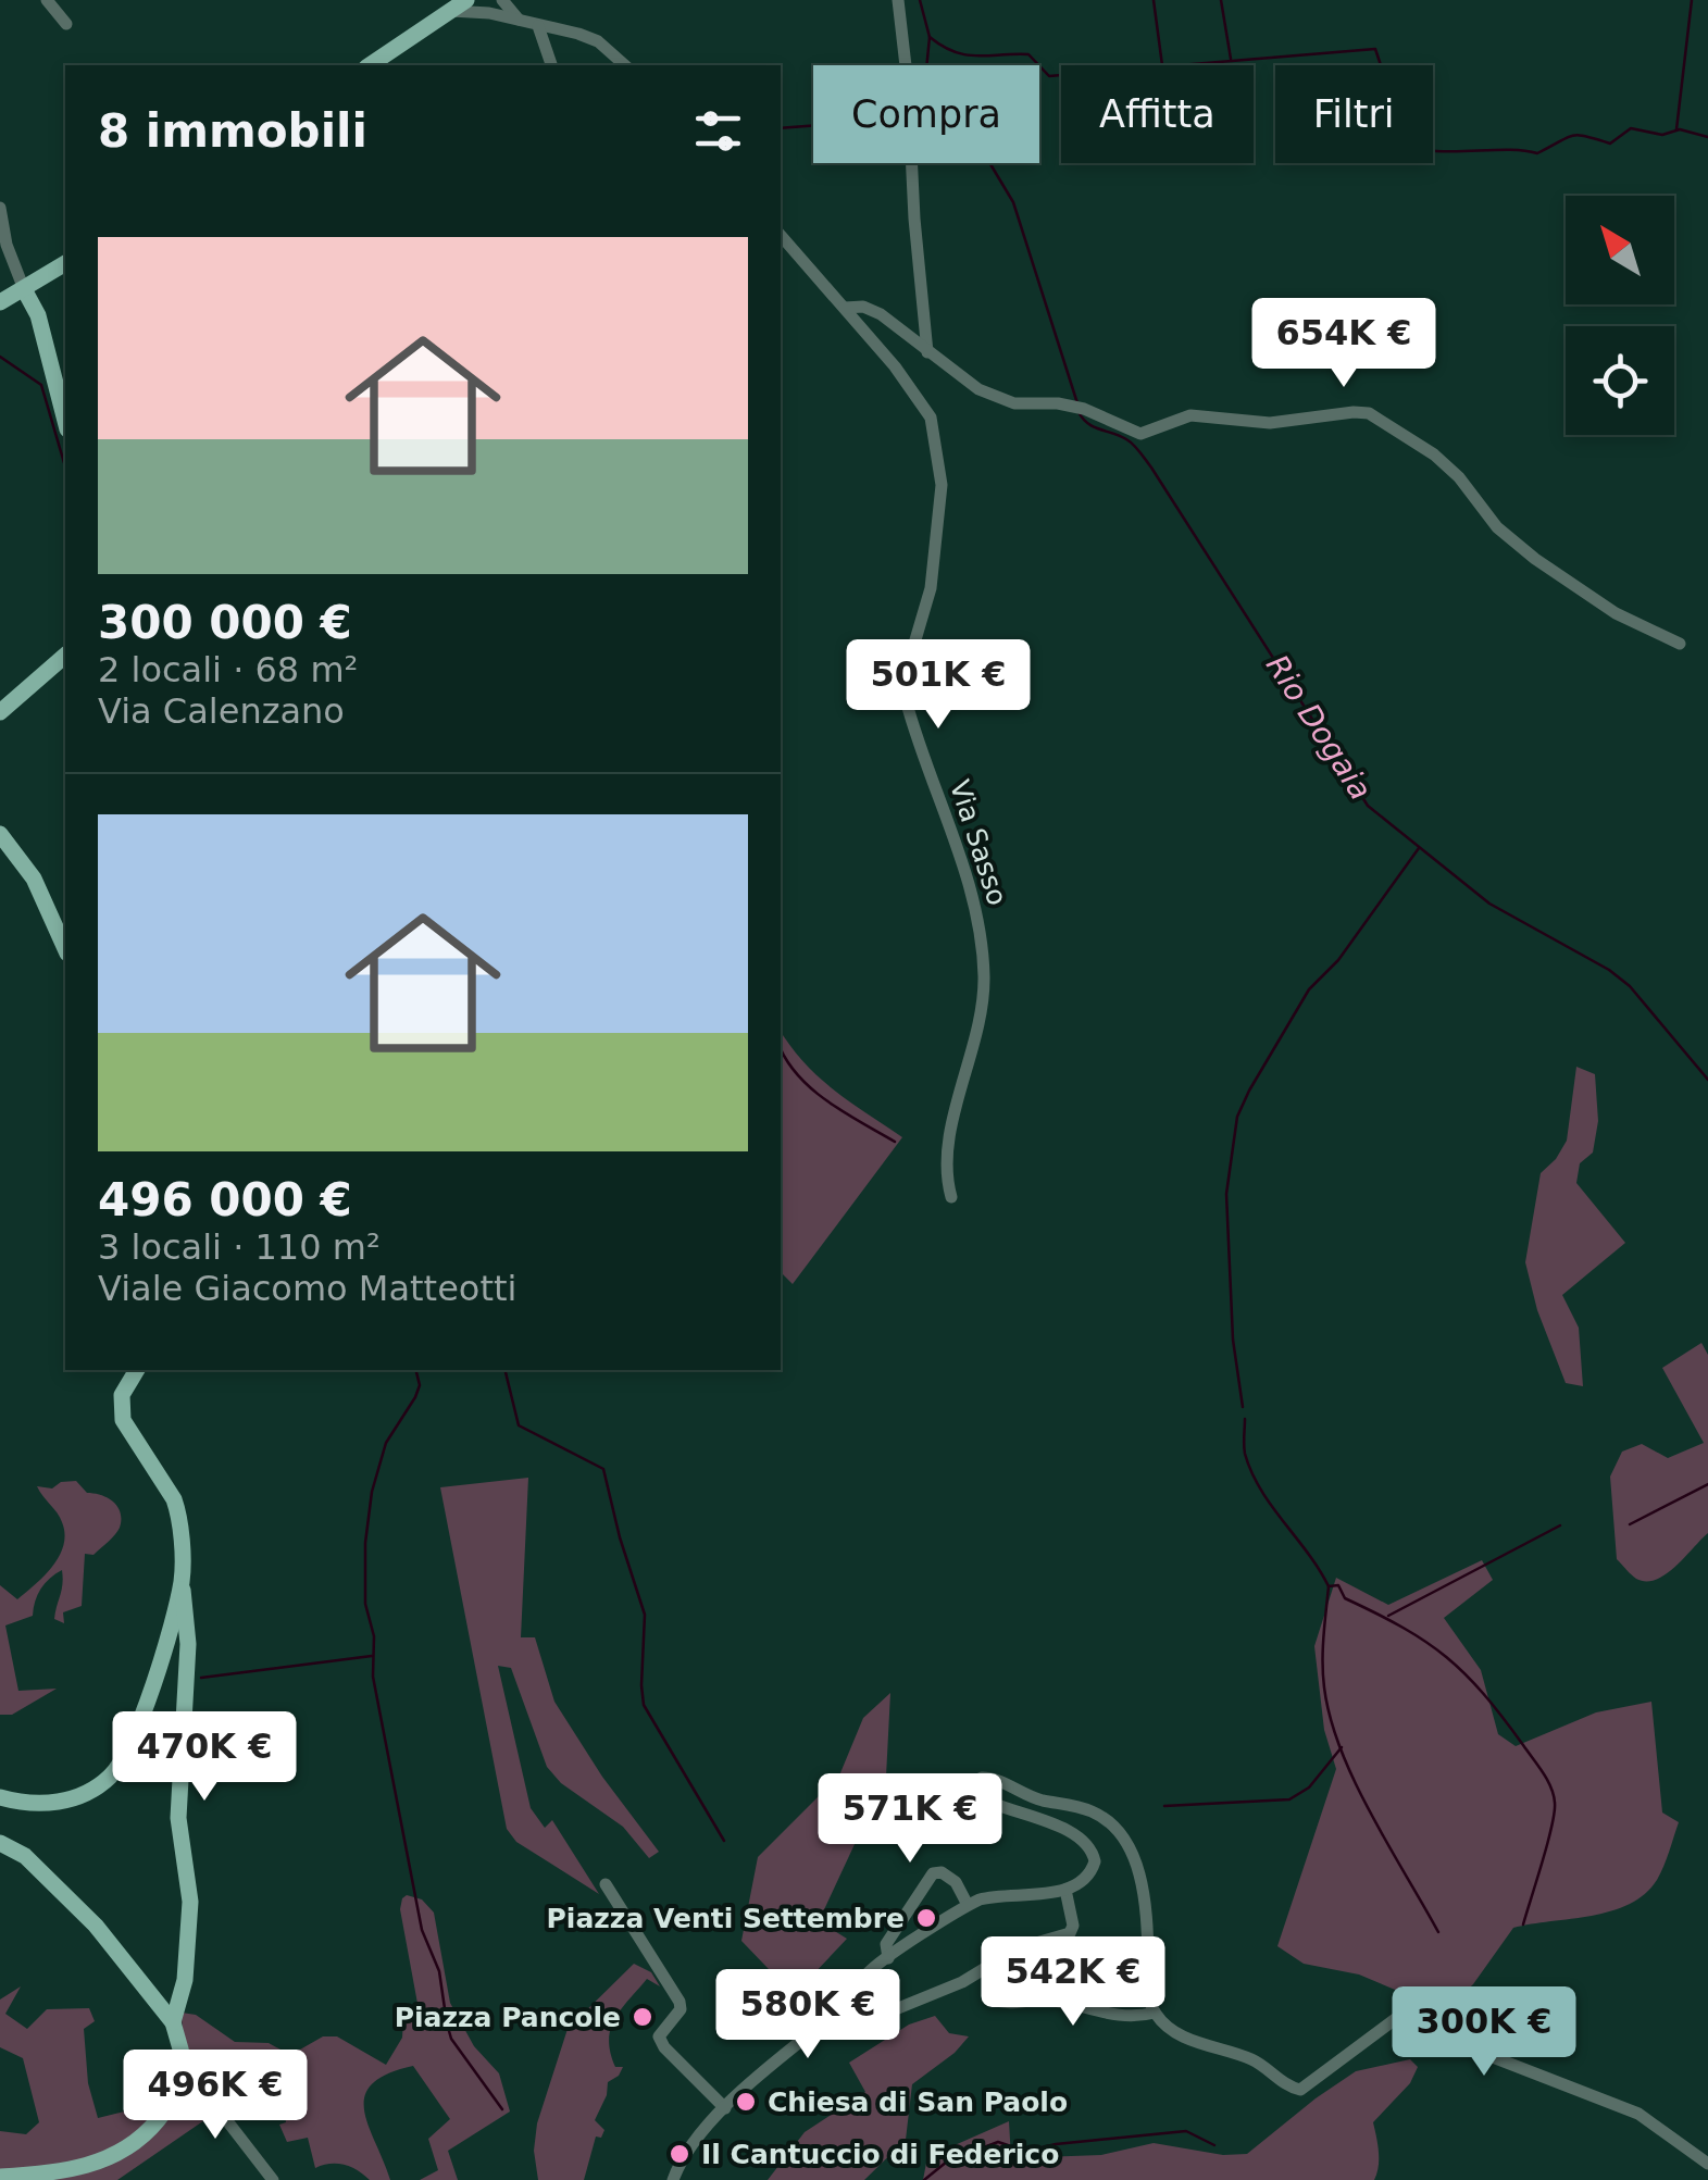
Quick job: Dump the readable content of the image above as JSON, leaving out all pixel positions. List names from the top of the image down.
{
  "streets": {
    "street": ["Via Sasso"]
  },
  "water": ["Rio Dogaia"],
  "places": [
    "Piazza Venti Settembre",
    "Piazza Pancole",
    "Chiesa di San Paolo",
    "Il Cantuccio di Federico"
  ],
  "north": "top left",
  "page": {
    "chip": ["Compra", "Affitta", "Filtri"],
    "heading": "8 immobili",
    "list": [
      {
        "name": "300 000 €",
        "note": "2 locali · 68 m² · Via Calenzano"
      },
      {
        "name": "496 000 €",
        "note": "3 locali · 110 m² · Viale Giacomo Matteotti"
      }
    ],
    "price": [
      "654K €",
      "501K €",
      "470K €",
      "571K €",
      "542K €",
      "580K €",
      "300K €",
      "496K €"
    ]
  }
}
